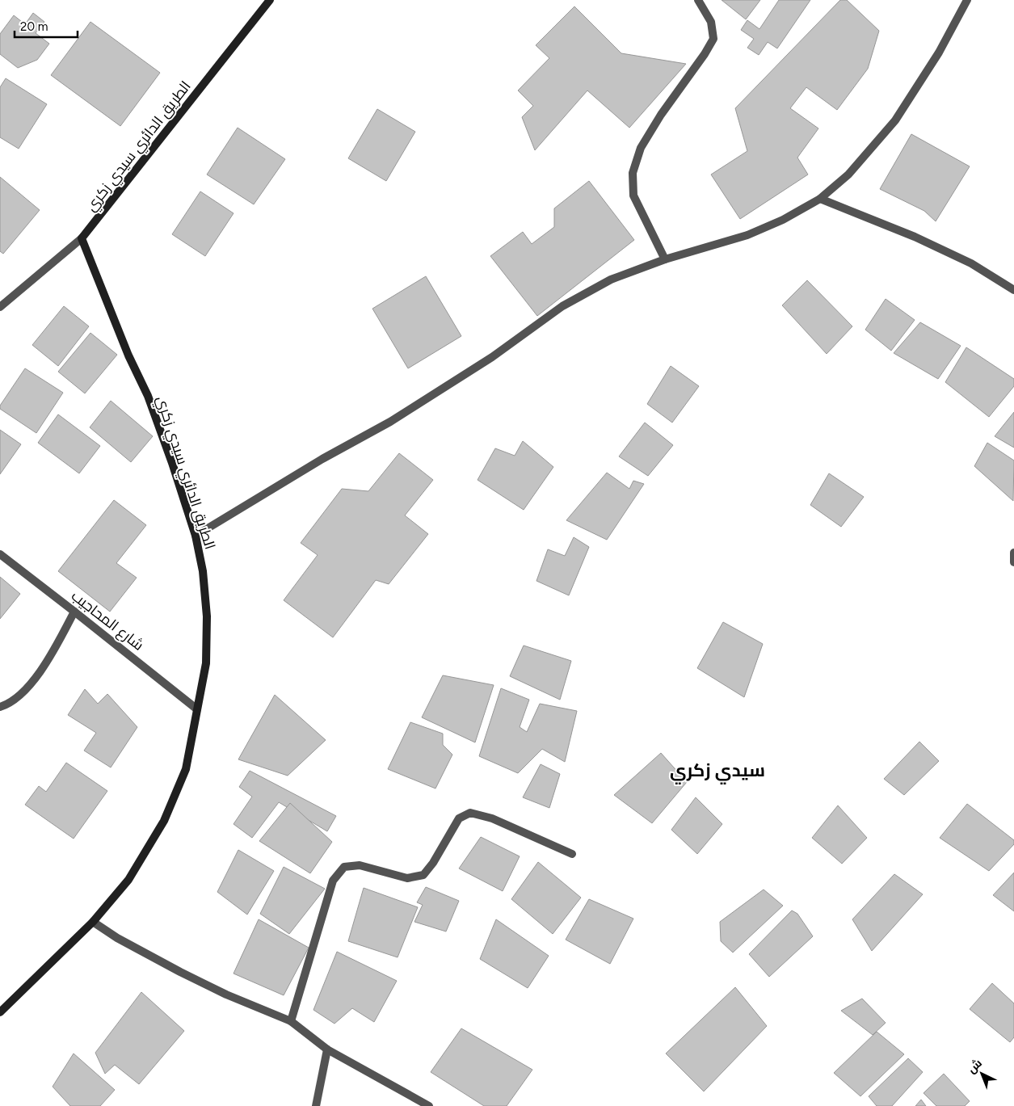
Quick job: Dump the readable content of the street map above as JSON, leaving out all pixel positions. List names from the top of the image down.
{
  "streets": {
    "street": ["الطريق الدائري سيدي زكري", "شارع المحاجيب"]
  },
  "crossings": [
    ["الطريق الدائري سيدي زكري", "شارع المحاجيب"]
  ],
  "districts": ["سيدي زكري"],
  "scale_bar": "20 m",
  "north": "top left"
}
